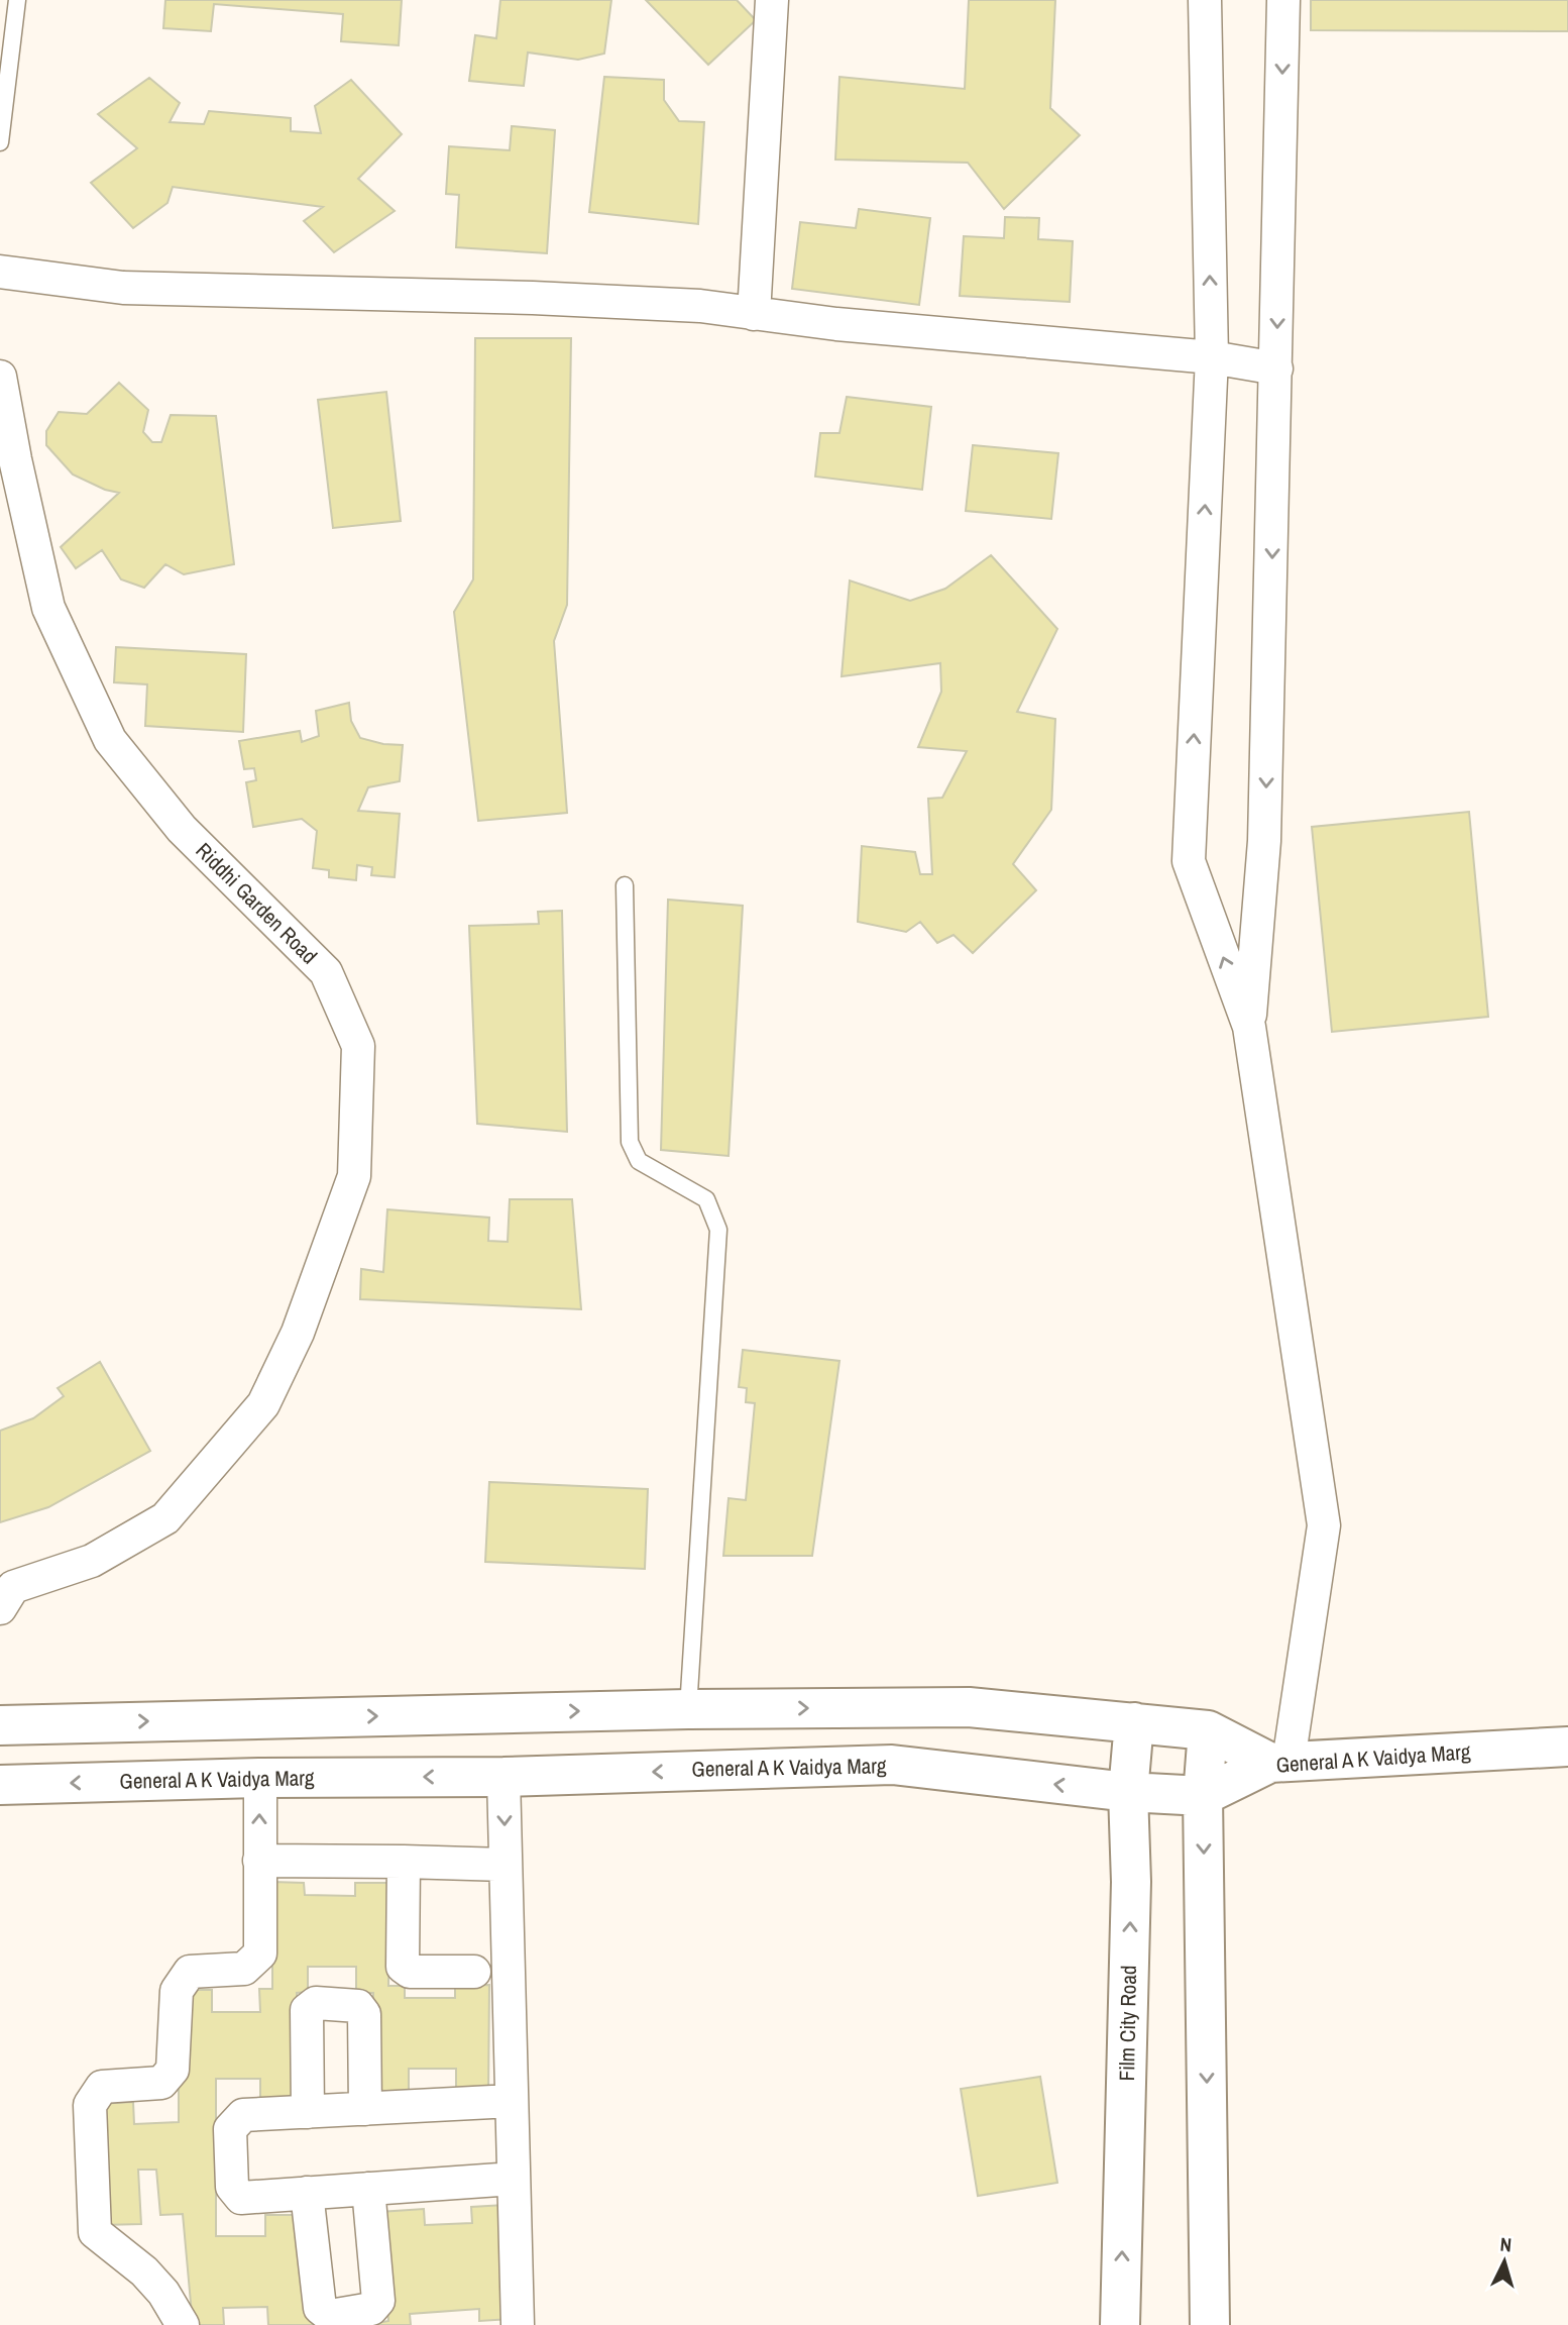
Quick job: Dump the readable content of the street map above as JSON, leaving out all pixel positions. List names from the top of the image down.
{
  "streets": {
    "main road": ["General A K Vaidya Marg", "Film City Road"],
    "street": ["Riddhi Garden Road"]
  },
  "crossings": [
    ["General A K Vaidya Marg", "Film City Road"]
  ],
  "north": "top"
}
